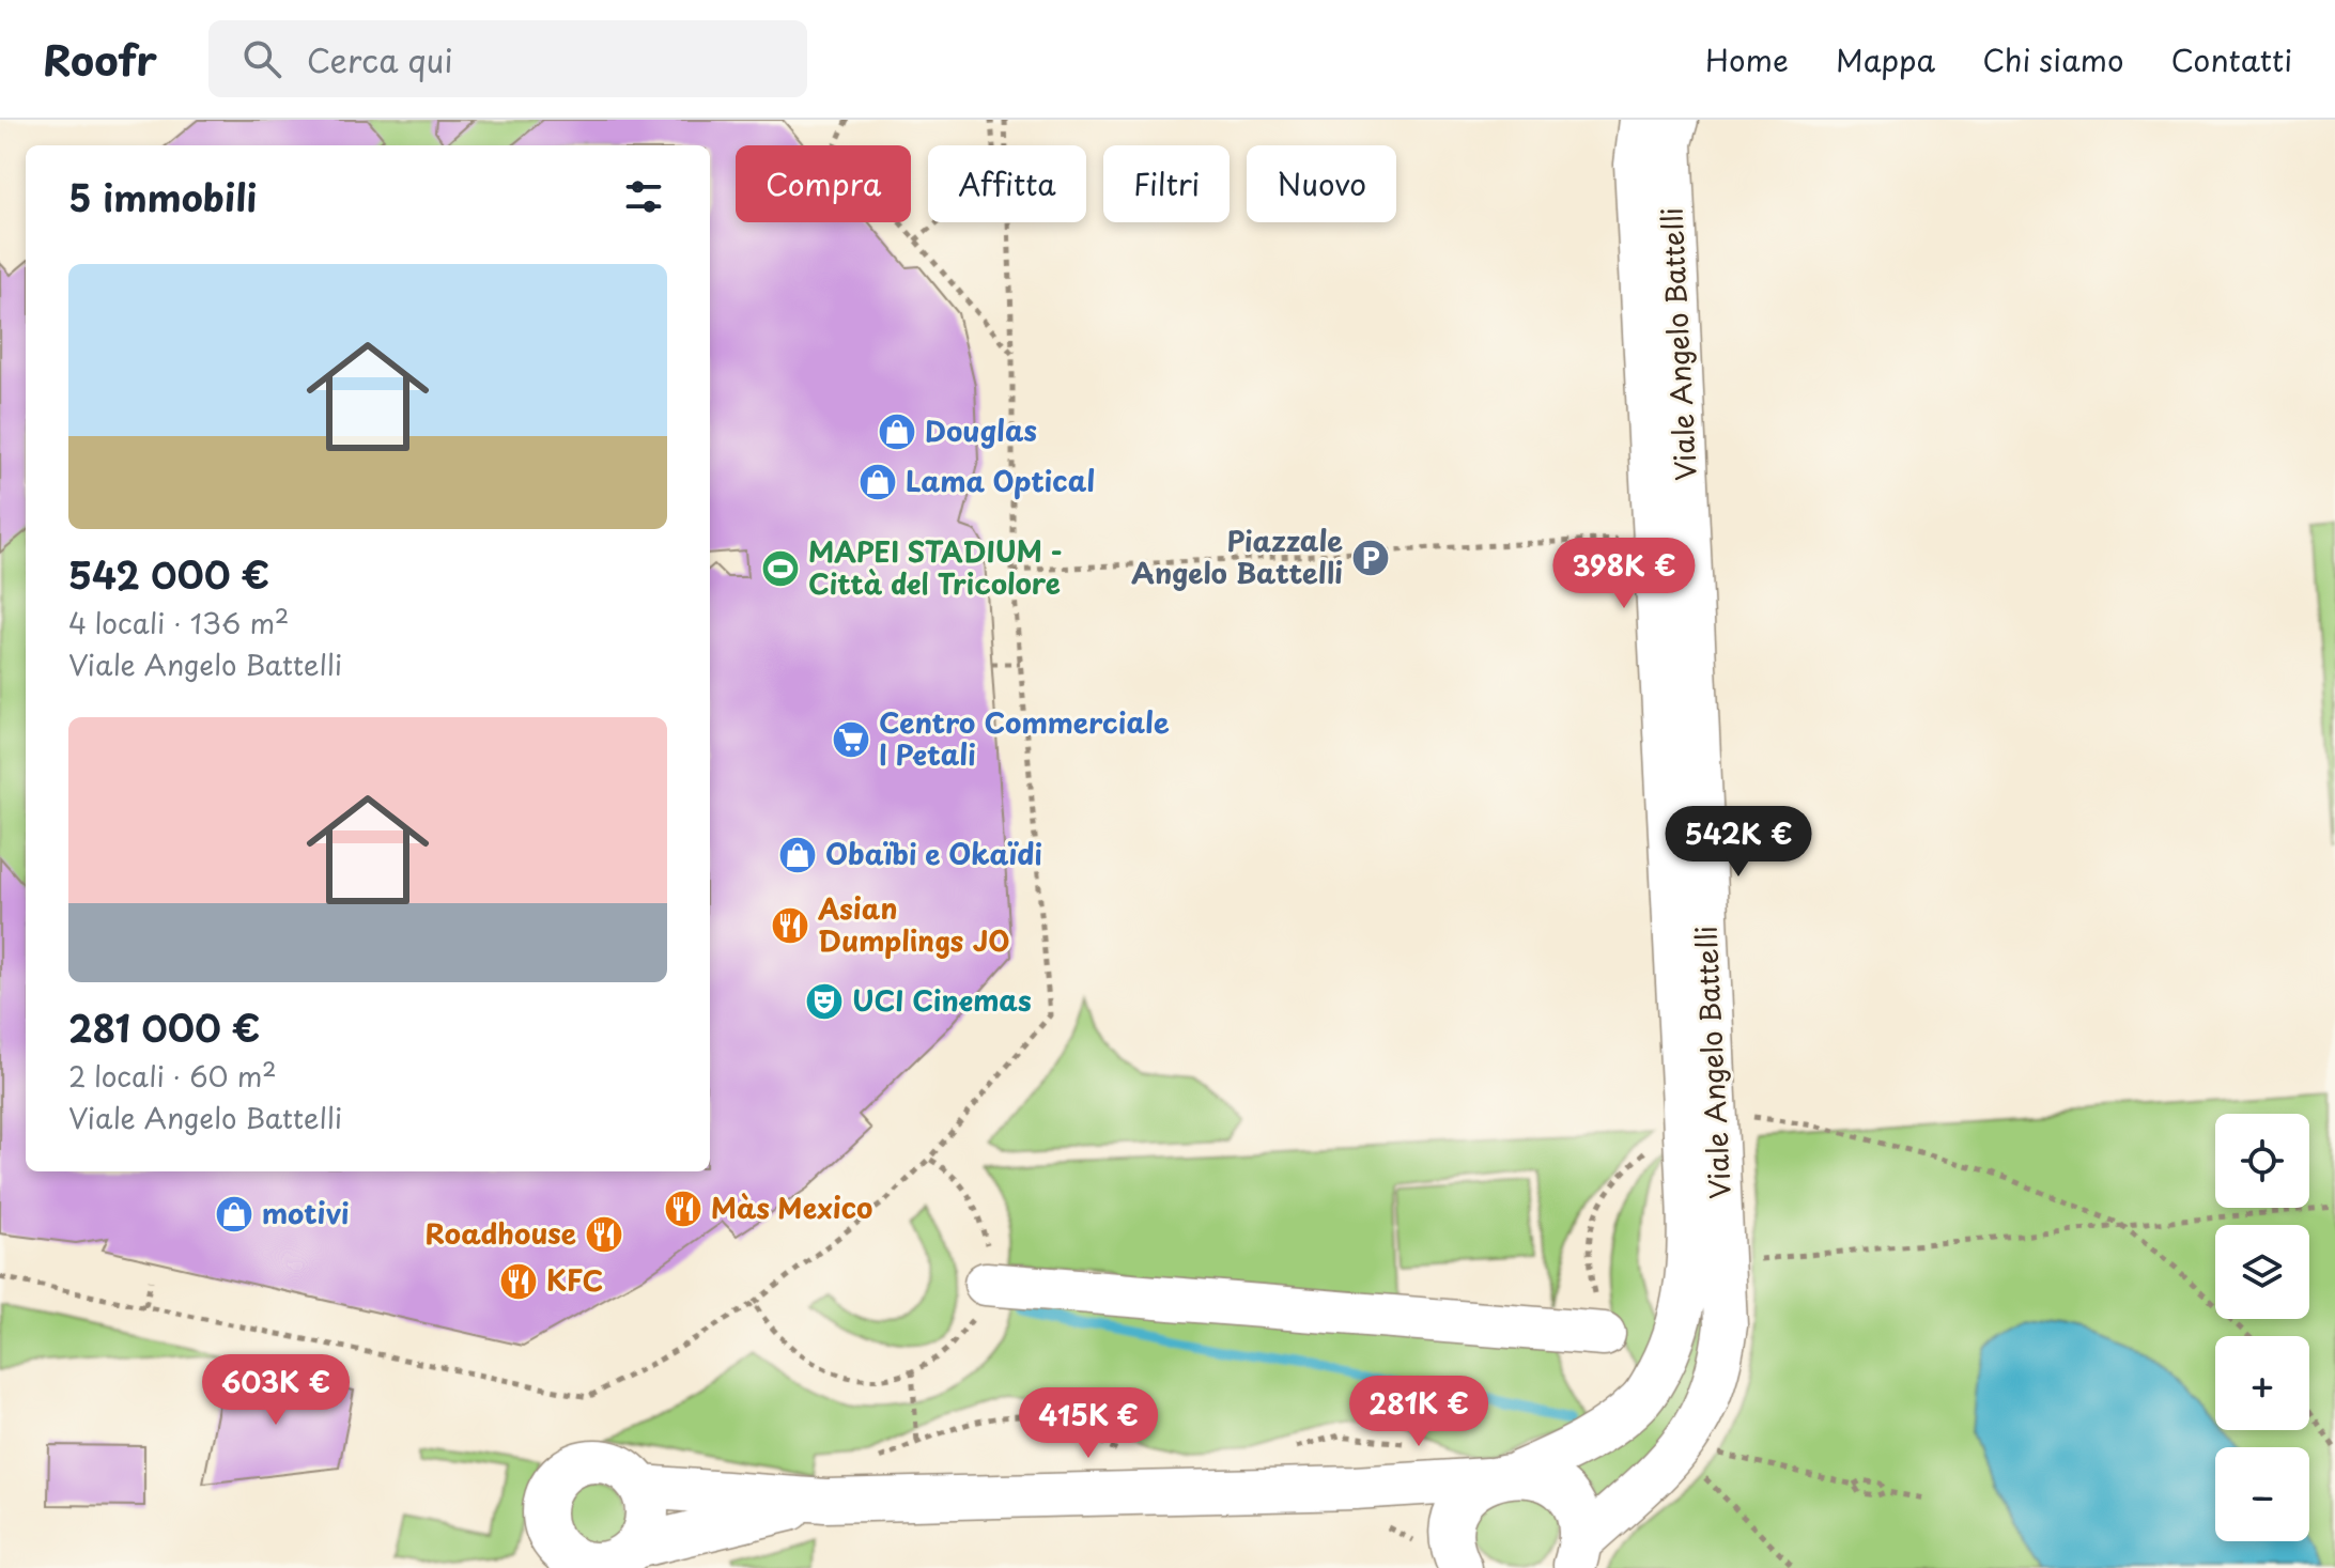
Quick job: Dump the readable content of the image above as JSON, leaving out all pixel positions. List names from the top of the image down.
{
  "streets": {
    "street": ["Viale Angelo Battelli"]
  },
  "places": {
    "shop": [
      "Douglas",
      "Lama Optical",
      "Obaïbi e Okaïdi",
      "motivi"
    ],
    "parking": ["Piazzale Angelo Battelli"],
    "sports": ["MAPEI STADIUM - Città del Tricolore"],
    "supermarket": ["Centro Commerciale I Petali"],
    "restaurant": [
      "Asian Dumplings JO",
      "Màs Mexico",
      "Roadhouse",
      "KFC"
    ],
    "theatre": ["UCI Cinemas"]
  },
  "page": {
    "header": "Roofr",
    "search": "Cerca qui",
    "nav": [
      "Home",
      "Mappa",
      "Chi siamo",
      "Contatti"
    ],
    "chip": [
      "Compra",
      "Affitta",
      "Filtri",
      "Nuovo"
    ],
    "heading": "5 immobili",
    "list": [
      {
        "name": "542 000 €",
        "note": "4 locali · 136 m² · Viale Angelo Battelli"
      },
      {
        "name": "281 000 €",
        "note": "2 locali · 60 m² · Viale Angelo Battelli"
      }
    ],
    "price": [
      "398K €",
      "542K €",
      "603K €",
      "281K €",
      "415K €"
    ],
    "map_buttons": ["+", "−"]
  }
}
